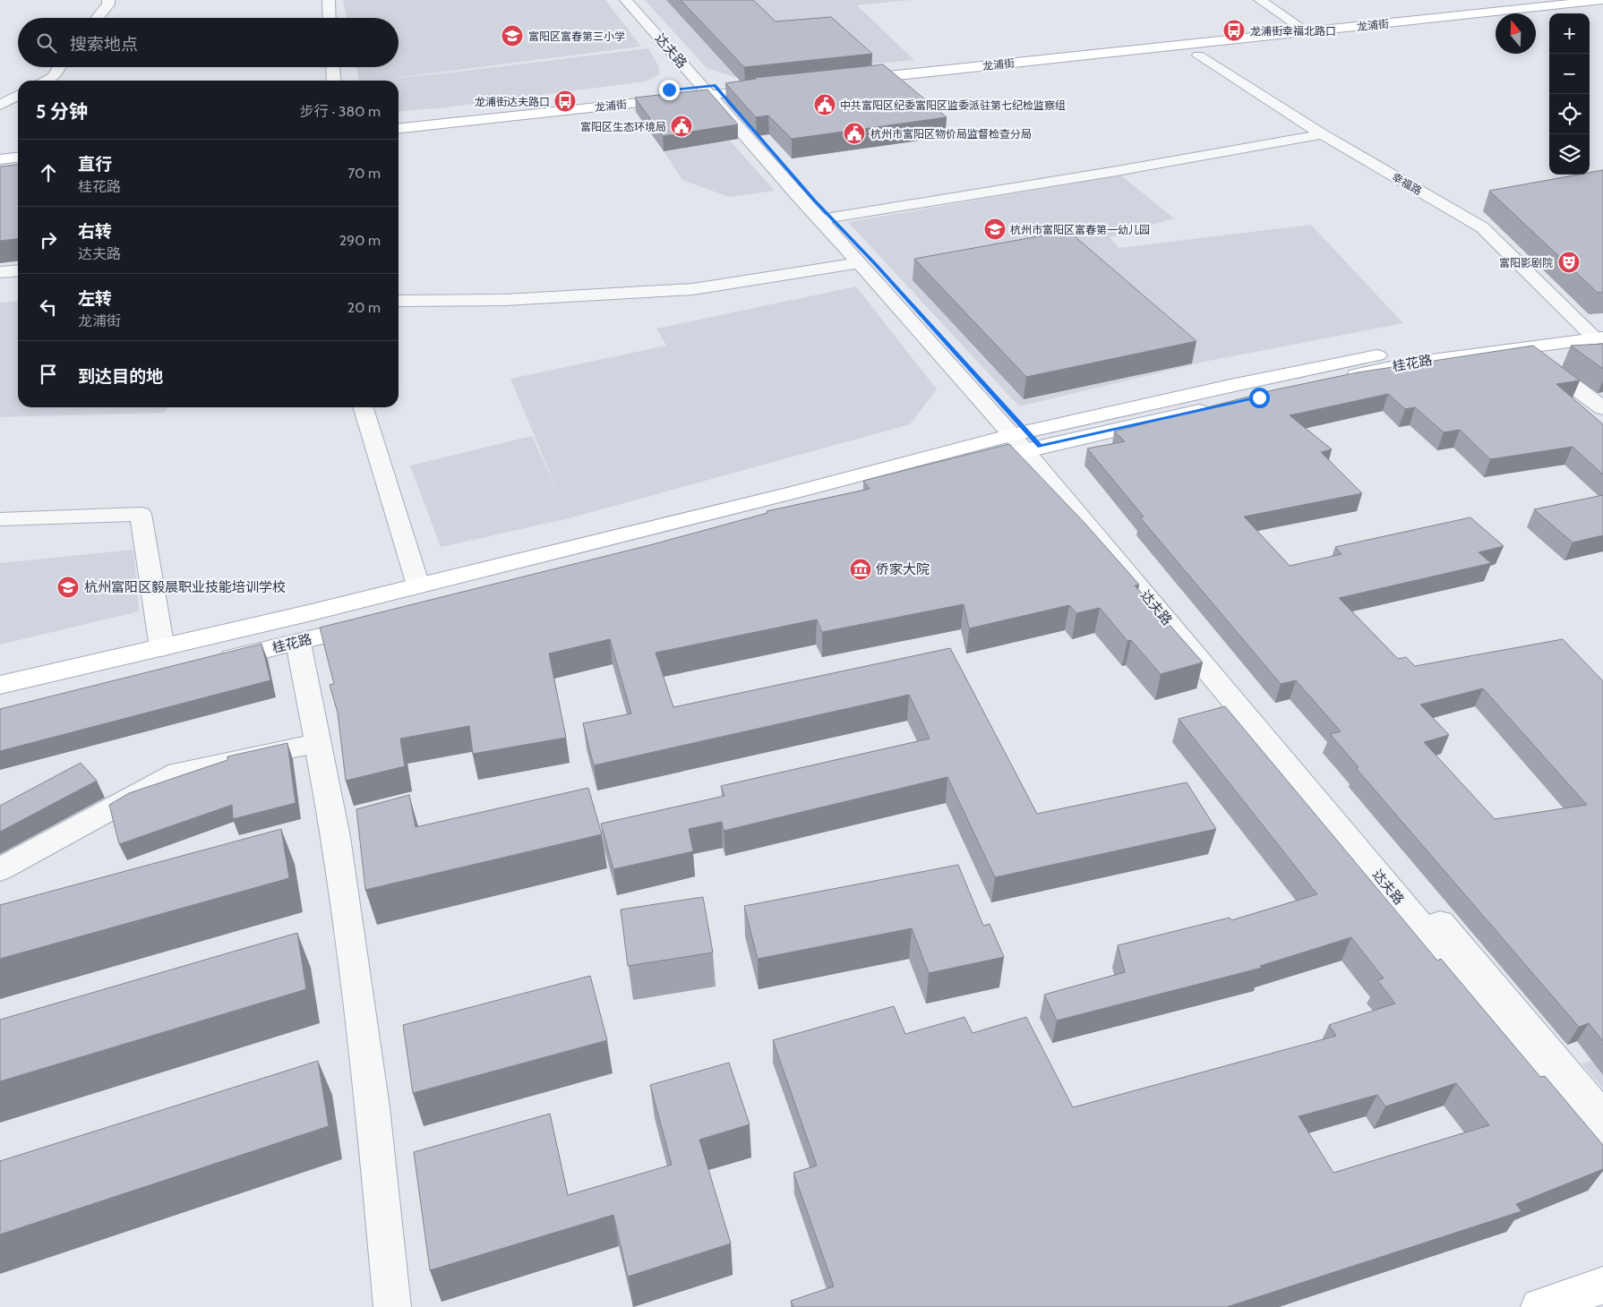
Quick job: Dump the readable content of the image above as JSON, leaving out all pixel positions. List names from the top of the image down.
{
  "streets": {
    "main road": ["龙浦街", "桂花路"],
    "street": ["达夫路", "幸福路"]
  },
  "crossings": [
    ["龙浦街", "达夫路"],
    ["达夫路", "桂花路"],
    ["幸福路", "桂花路"]
  ],
  "places": {
    "bus stop": ["龙浦街幸福北路口", "龙浦街达夫路口"],
    "school or university": ["富阳区富春第三小学", "杭州市富阳区富春第一幼儿园", "杭州富阳区毅晨职业技能培训学校"],
    "public building": ["中共富阳区纪委富阳区监委派驻第七纪检监察组", "富阳区生态环境局", "杭州市富阳区物价局监督检查分局"],
    "theatre": ["富阳影剧院"],
    "museum": ["侨家大院"]
  },
  "north": "top",
  "page": {
    "map_buttons": ["+", "−"],
    "search": "搜索地点",
    "heading": ["5 分钟", "步行 · 380 m"],
    "list": [
      ["直行", "桂花路", "70 m"],
      ["右转", "达夫路", "290 m"],
      ["左转", "龙浦街", "20 m"],
      "到达目的地"
    ]
  }
}
